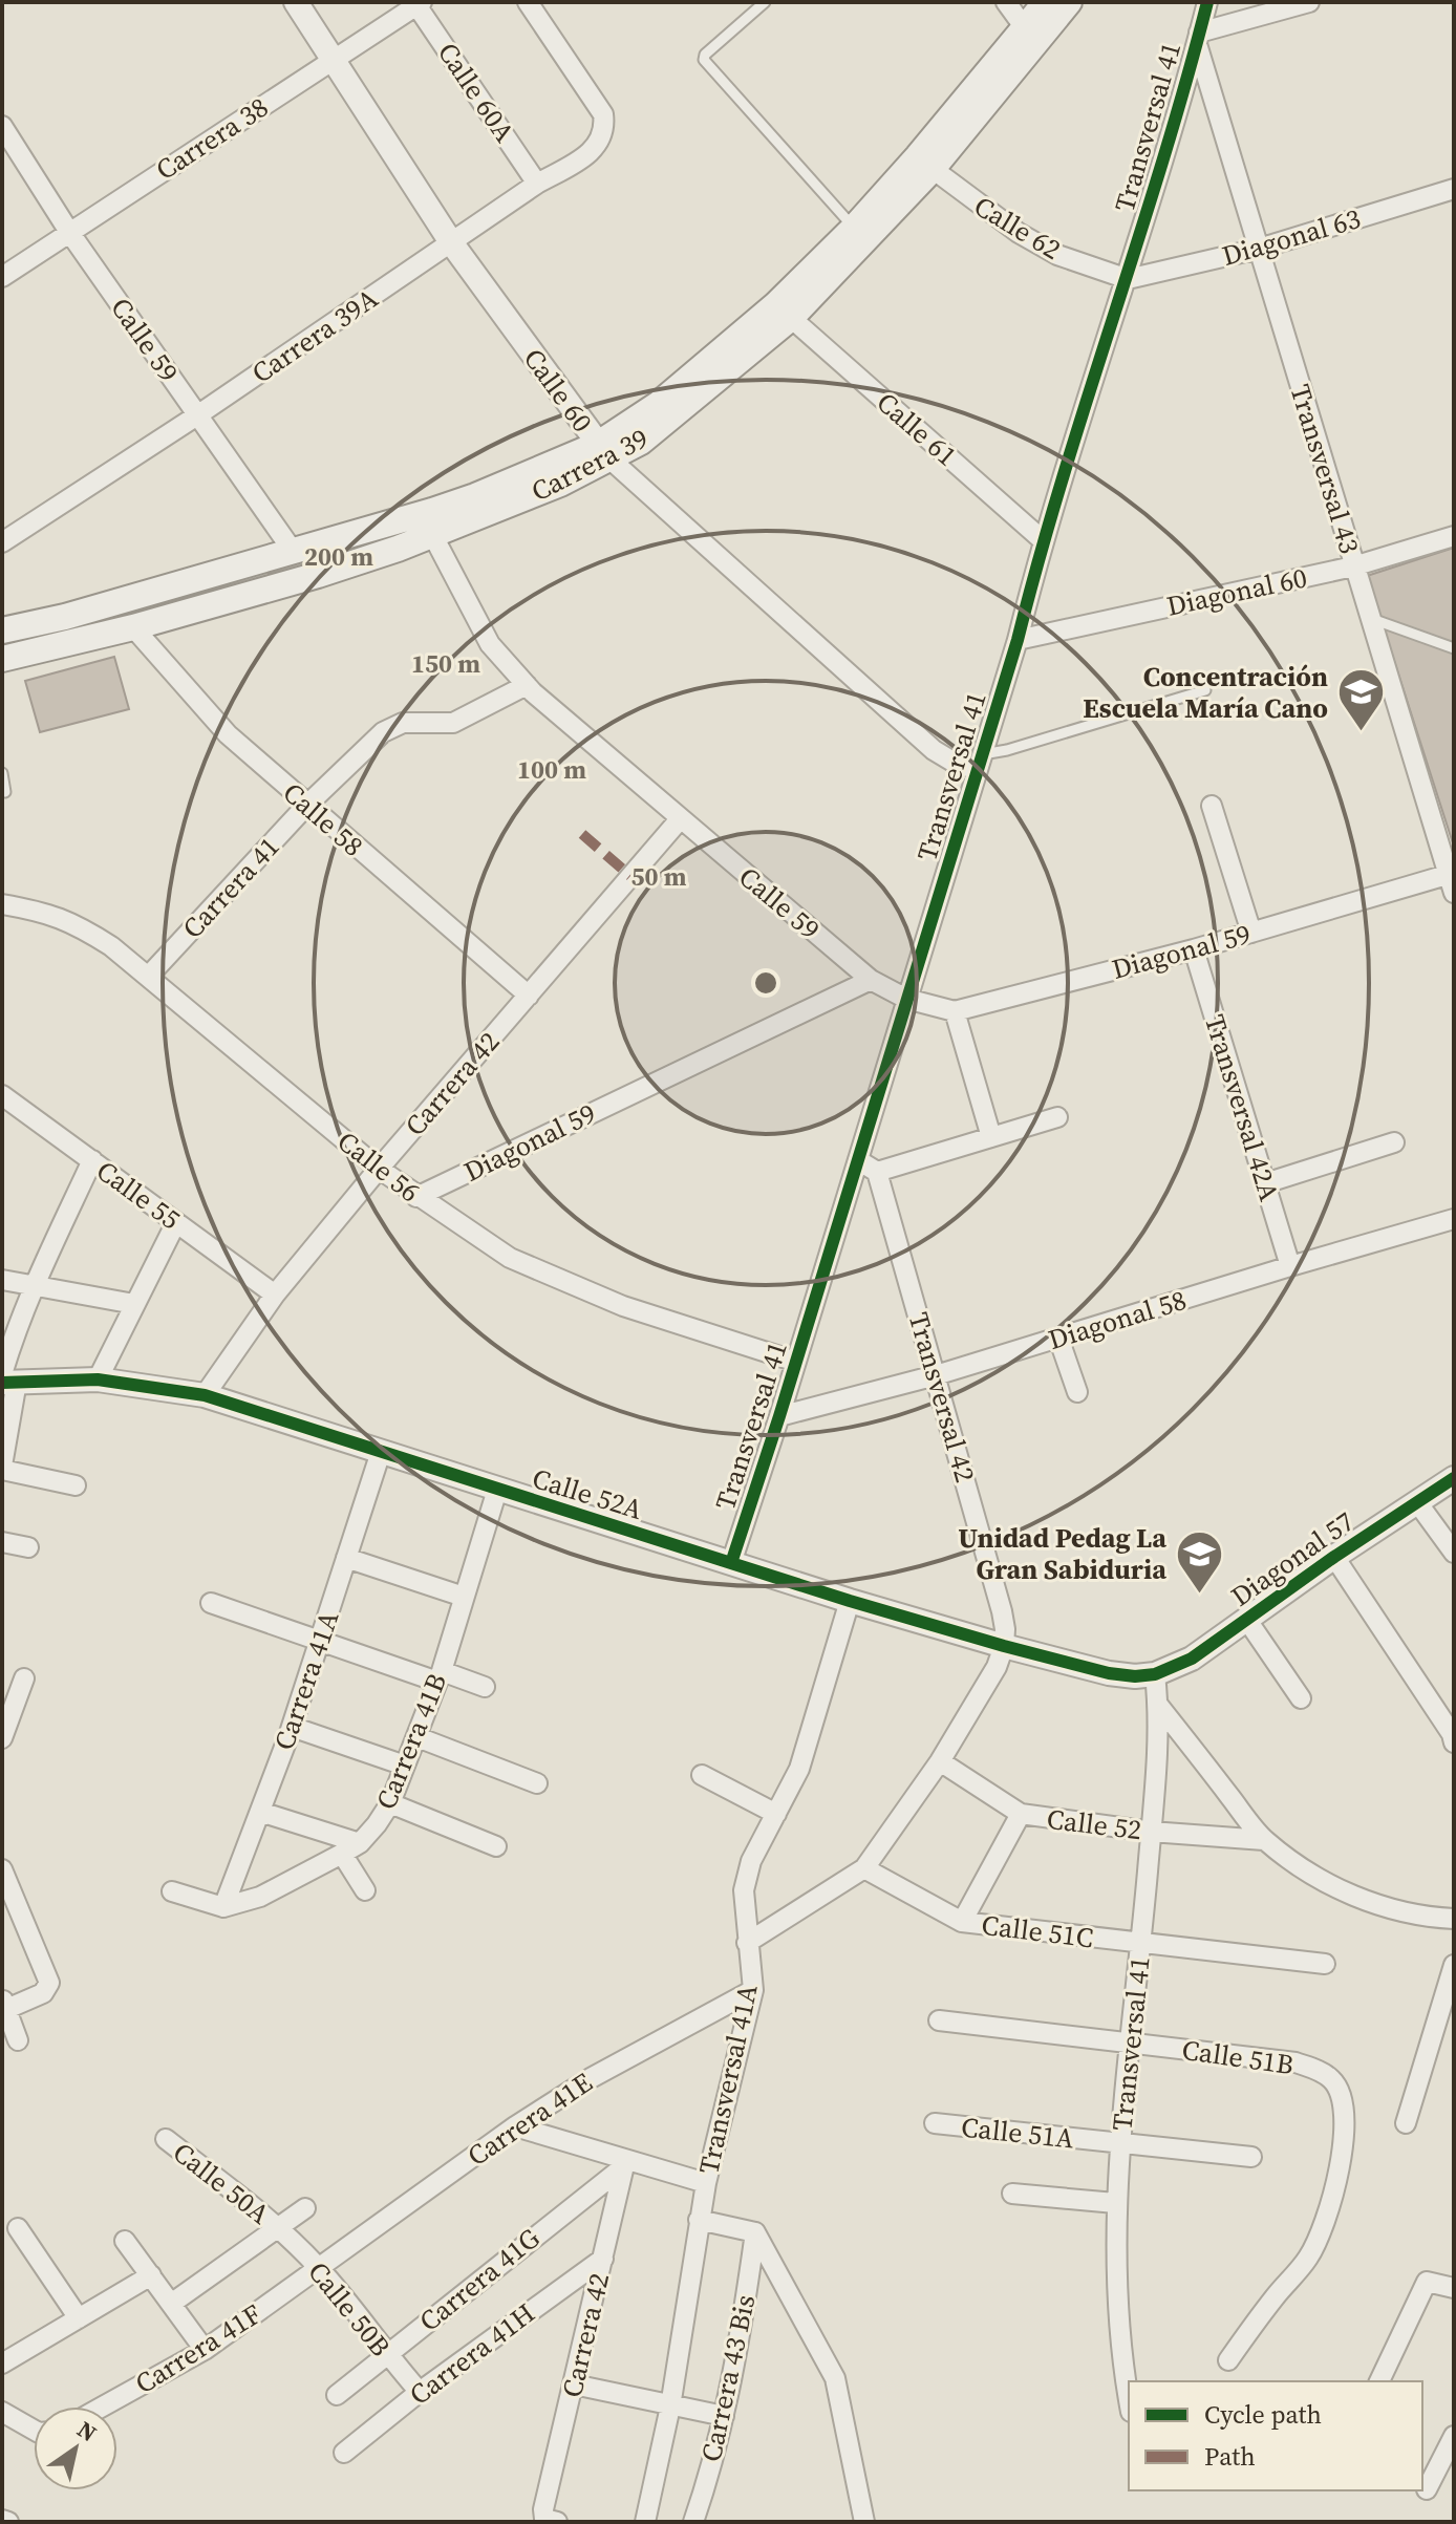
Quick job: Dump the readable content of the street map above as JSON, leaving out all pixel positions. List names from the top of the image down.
{
  "streets": {
    "main road": ["Carrera 39"],
    "street": [
      "Calle 60A",
      "Transversal 41",
      "Carrera 38",
      "Calle 62",
      "Diagonal 63",
      "Carrera 39A",
      "Calle 59",
      "Calle 60",
      "Calle 61",
      "Transversal 43",
      "Diagonal 60",
      "Calle 58",
      "Carrera 41",
      "Diagonal 59",
      "Carrera 42",
      "Transversal 42A",
      "Calle 56",
      "Calle 55",
      "Diagonal 58",
      "Transversal 42",
      "Calle 52A",
      "Diagonal 57",
      "Carrera 41A",
      "Carrera 41B",
      "Calle 52",
      "Calle 51C",
      "Calle 51B",
      "Transversal 41A",
      "Carrera 41E",
      "Calle 51A",
      "Calle 50A",
      "Carrera 41G",
      "Calle 50B",
      "Carrera 41F",
      "Carrera 41H",
      "Carrera 43 Bis"
    ]
  },
  "crossings": [
    ["Calle 60A", "Carrera 38"],
    ["Calle 60A", "Carrera 39A"],
    ["Transversal 41", "Calle 62"],
    ["Transversal 41", "Diagonal 63"],
    ["Transversal 41", "Calle 59"],
    ["Transversal 41", "Calle 60"],
    ["Transversal 41", "Calle 61"],
    ["Transversal 41", "Transversal 43"],
    ["Transversal 41", "Diagonal 60"],
    ["Transversal 41", "Diagonal 59"],
    ["Transversal 41", "Calle 56"],
    ["Transversal 41", "Diagonal 58"],
    ["Transversal 41", "Calle 52A"],
    ["Transversal 41", "Diagonal 57"],
    ["Transversal 41", "Calle 52"],
    ["Transversal 41", "Calle 51C"],
    ["Transversal 41", "Calle 51B"],
    ["Transversal 41", "Calle 51A"],
    ["Carrera 38", "Calle 59"],
    ["Carrera 38", "Calle 60"],
    ["Calle 62", "Diagonal 63"],
    ["Calle 62", "Carrera 39"],
    ["Diagonal 63", "Transversal 43"],
    ["Carrera 39A", "Calle 59"],
    ["Carrera 39A", "Calle 60"],
    ["Calle 59", "Carrera 39"],
    ["Calle 59", "Carrera 41"],
    ["Calle 59", "Diagonal 59"],
    ["Calle 59", "Carrera 42"],
    ["Calle 60", "Carrera 39"],
    ["Calle 61", "Carrera 39"],
    ["Carrera 39", "Calle 58"],
    ["Transversal 43", "Diagonal 60"],
    ["Transversal 43", "Diagonal 59"],
    ["Calle 58", "Carrera 41"],
    ["Calle 58", "Carrera 42"],
    ["Carrera 41", "Calle 56"],
    ["Diagonal 59", "Transversal 42A"],
    ["Diagonal 59", "Calle 56"],
    ["Carrera 42", "Calle 56"],
    ["Carrera 42", "Calle 55"],
    ["Carrera 42", "Calle 52A"],
    ["Carrera 42", "Carrera 41G"],
    ["Carrera 42", "Carrera 41H"],
    ["Transversal 42A", "Diagonal 58"],
    ["Diagonal 58", "Transversal 42"],
    ["Transversal 42", "Calle 52A"],
    ["Calle 52A", "Diagonal 57"],
    ["Calle 52A", "Carrera 41A"],
    ["Calle 52A", "Carrera 41B"],
    ["Calle 52A", "Transversal 41A"],
    ["Carrera 41A", "Carrera 41B"],
    ["Transversal 41A", "Carrera 41E"],
    ["Carrera 41E", "Calle 50B"],
    ["Carrera 41E", "Carrera 41F"],
    ["Calle 50A", "Calle 50B"],
    ["Carrera 41G", "Calle 50B"],
    ["Calle 50B", "Carrera 41F"],
    ["Calle 50B", "Carrera 41H"]
  ],
  "places": {
    "school or university": ["Concentración Escuela María Cano", "Unidad Pedag La Gran Sabiduria"]
  },
  "legend": ["Cycle path", "Path"],
  "north": "top right",
  "rings": [
    "200 m",
    "150 m",
    "100 m",
    "50 m"
  ]
}
